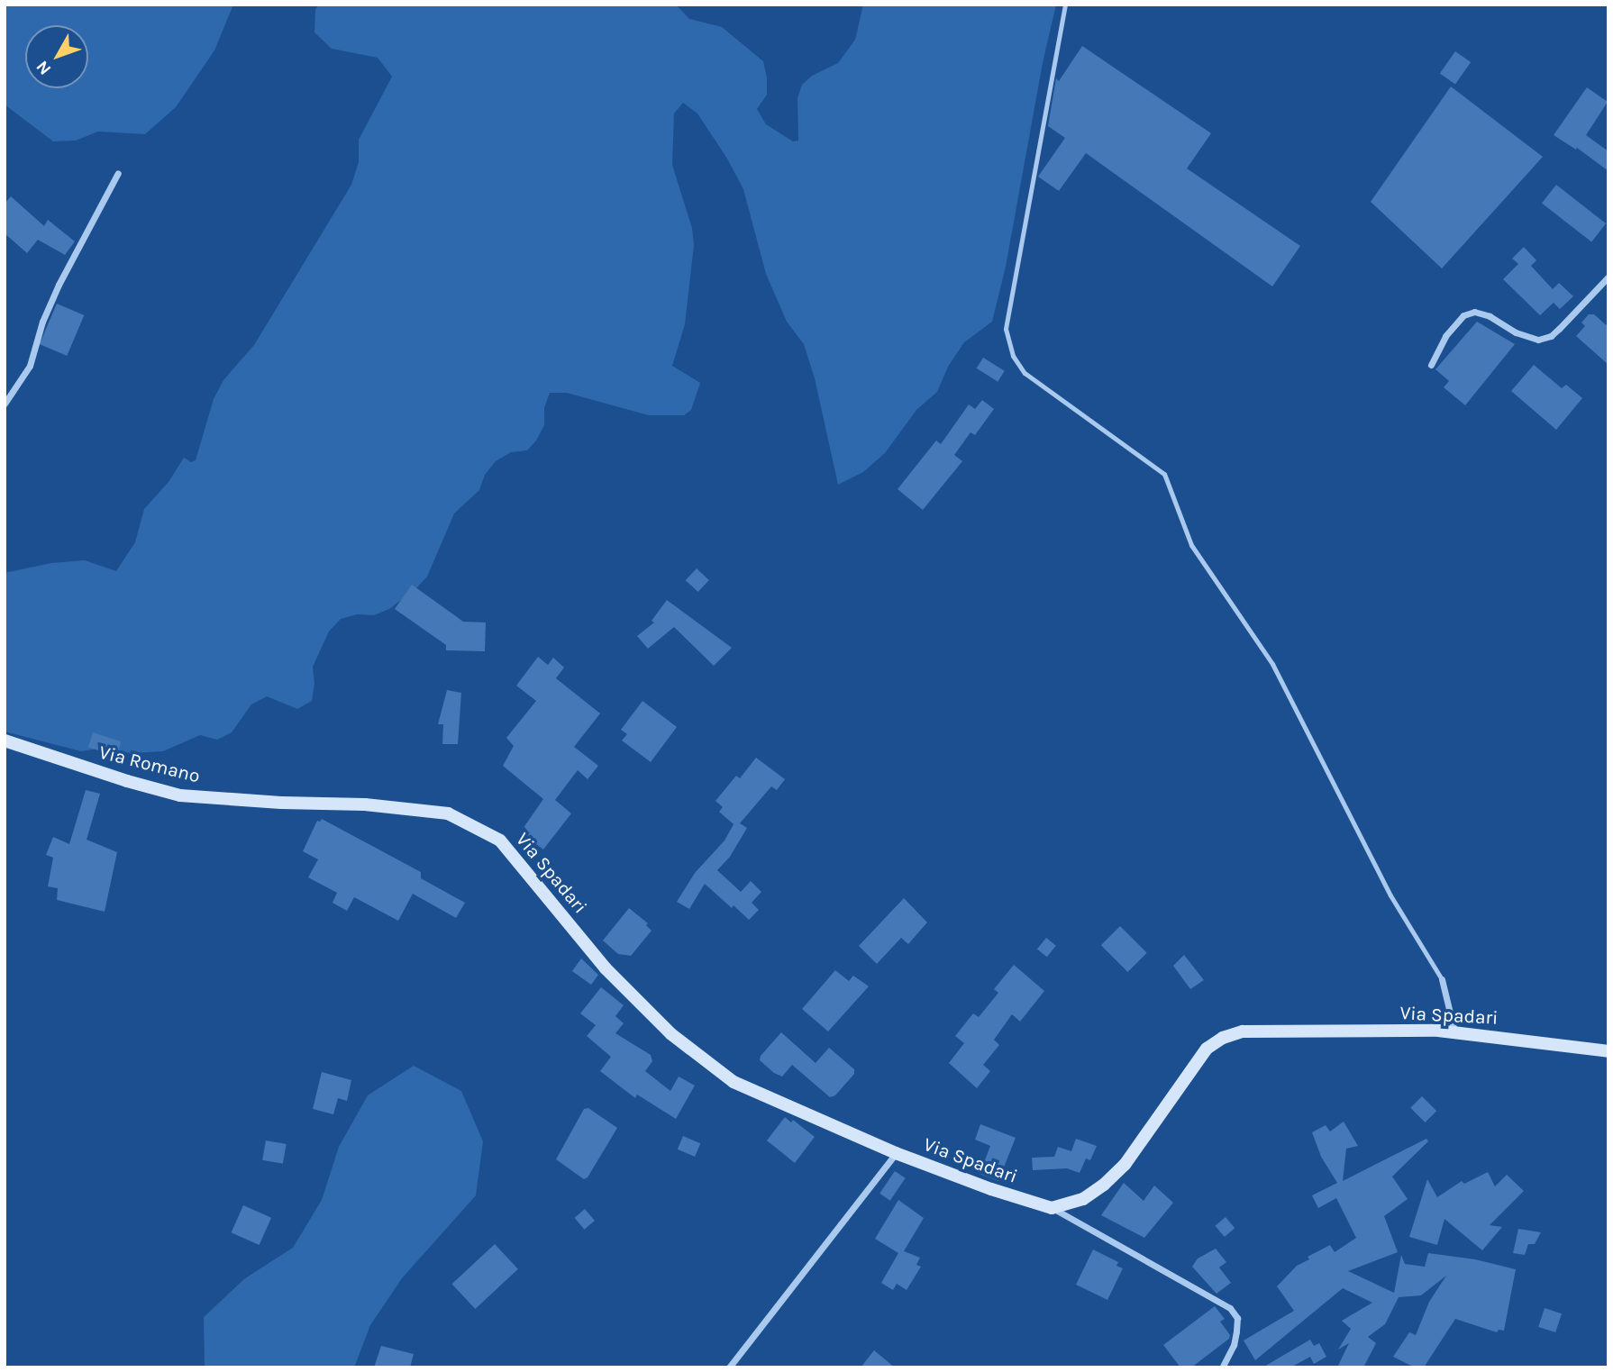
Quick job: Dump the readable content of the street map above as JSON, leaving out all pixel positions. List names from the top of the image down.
{
  "streets": {
    "street": ["Via Romano", "Via Spadari"]
  },
  "crossings": [
    ["Via Romano", "Via Spadari"]
  ],
  "north": "bottom left"
}
